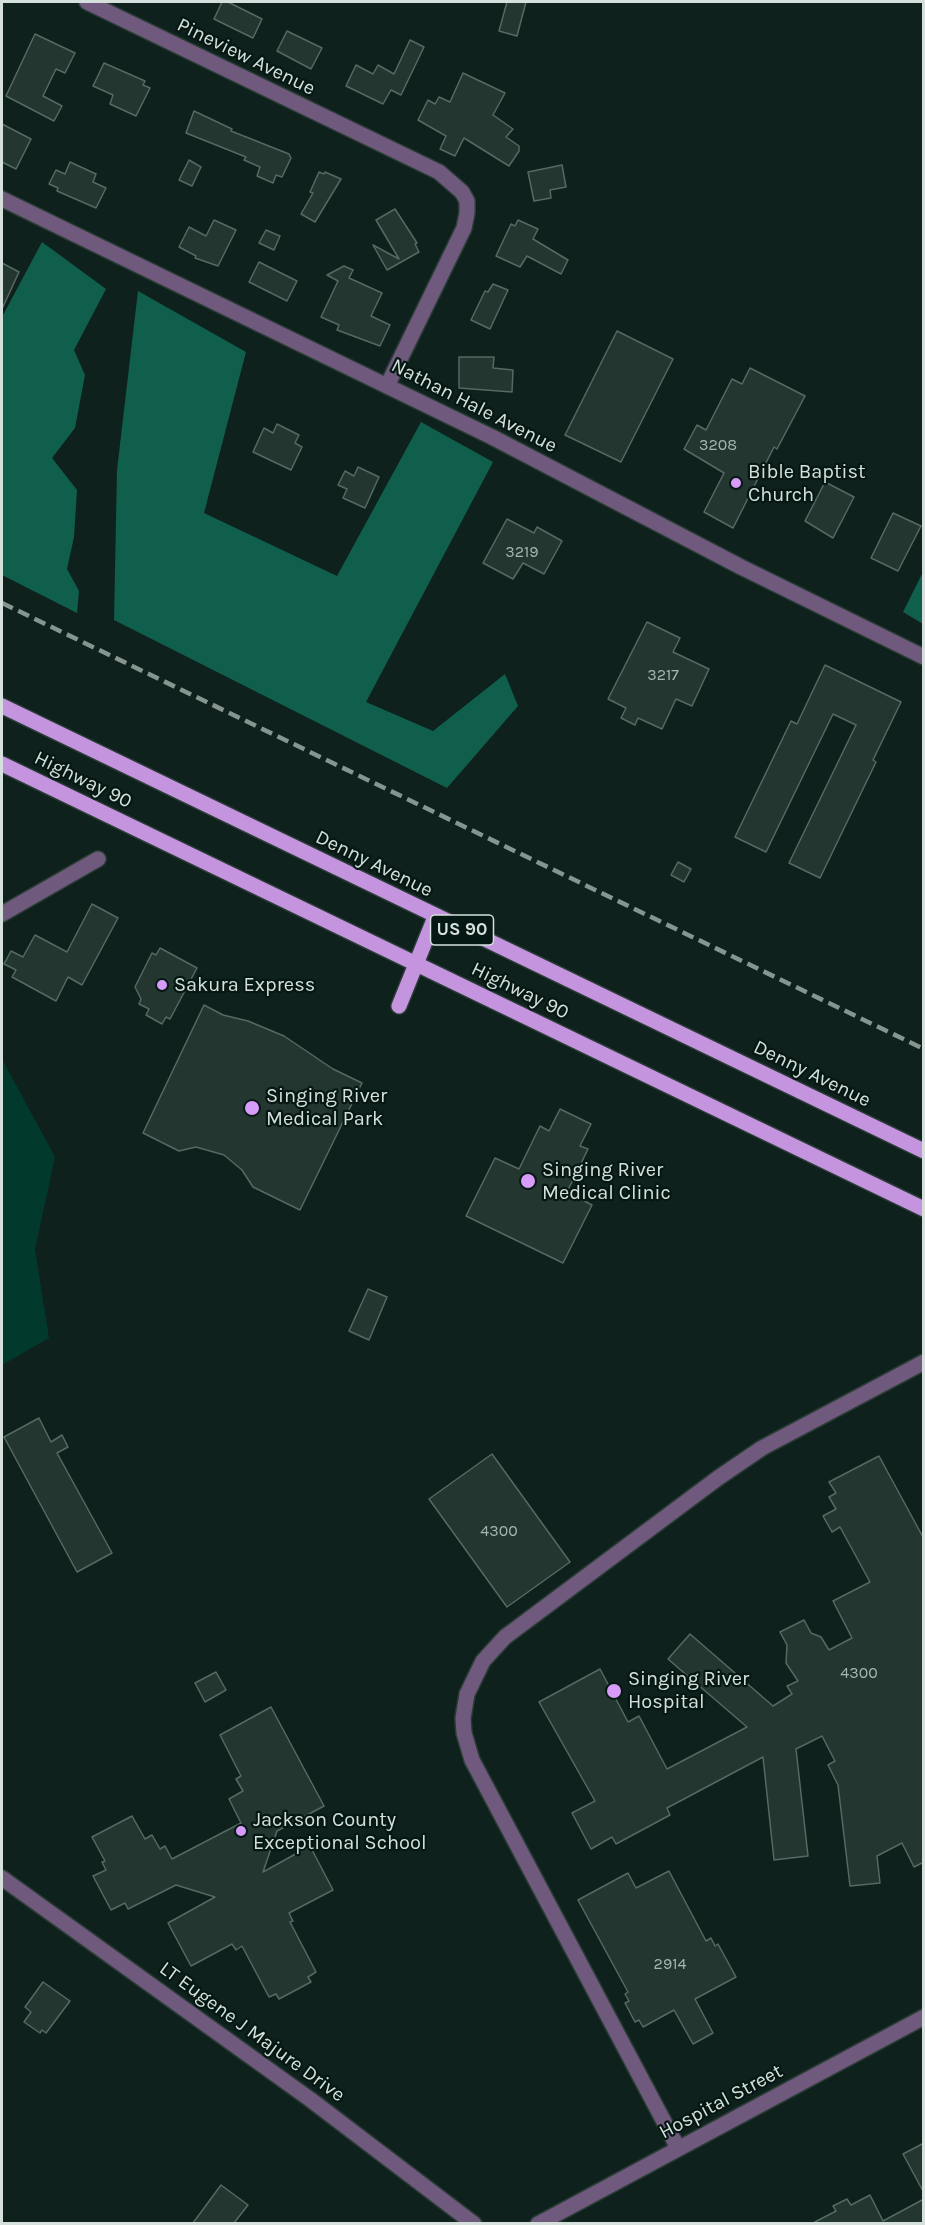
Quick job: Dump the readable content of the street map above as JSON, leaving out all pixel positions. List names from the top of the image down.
{
  "streets": {
    "main road": ["Highway 90", "Denny Avenue", "US 90"],
    "street": [
      "Pineview Avenue",
      "Nathan Hale Avenue",
      "LT Eugene J Majure Drive",
      "Hospital Street"
    ]
  },
  "crossings": [
    ["Pineview Avenue", "Nathan Hale Avenue"]
  ],
  "places": [
    "Bible Baptist Church",
    "Sakura Express",
    "Singing River Medical Park",
    "Singing River Medical Clinic",
    "Singing River Hospital",
    "Jackson County Exceptional School"
  ],
  "house_numbers": [
    "3208",
    "3219",
    "3217",
    "4300",
    "4300",
    "2914"
  ]
}
